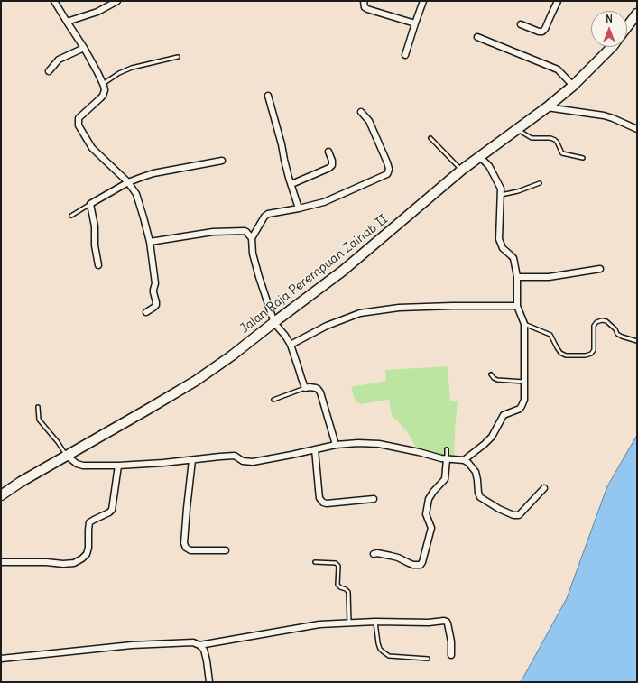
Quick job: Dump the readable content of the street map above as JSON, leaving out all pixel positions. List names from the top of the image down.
{
  "streets": {
    "main road": ["Jalan Raja Perempuan Zainab II"]
  },
  "north": "top"
}
